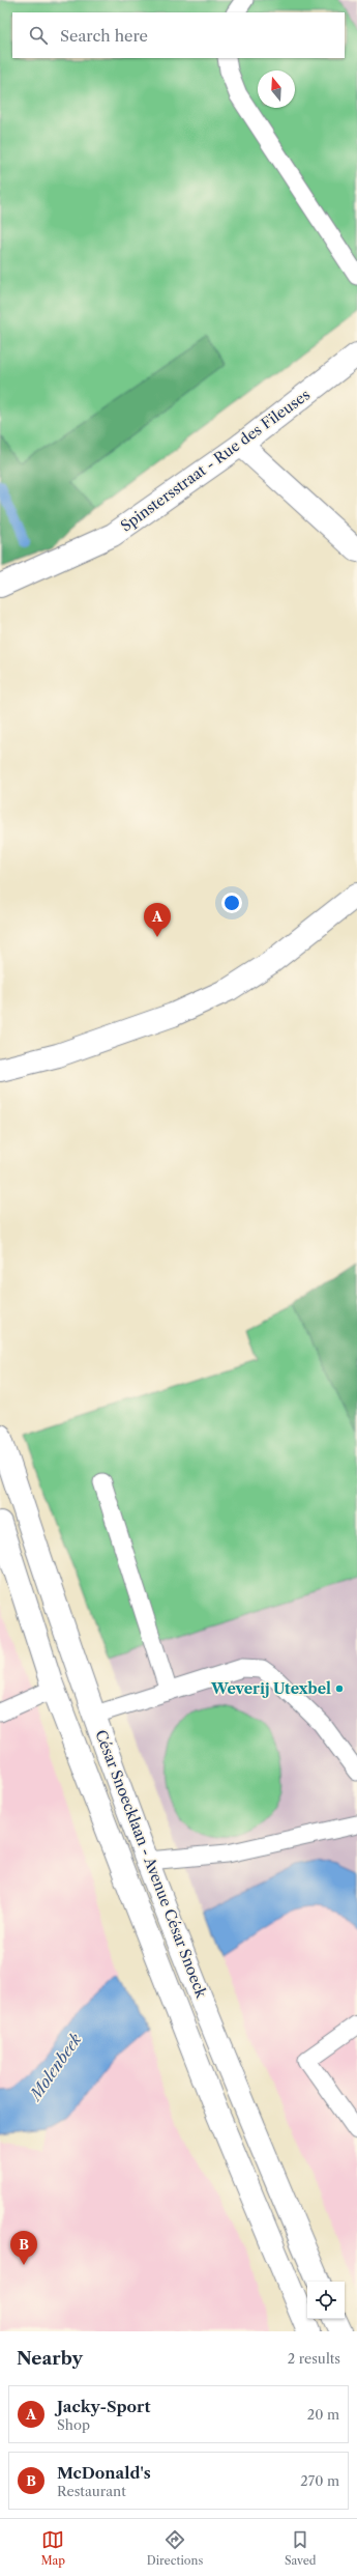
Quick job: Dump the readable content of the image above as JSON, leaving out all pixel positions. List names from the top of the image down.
{
  "streets": {
    "main road": ["Spinstersstraat - Rue des Fileuses", "César Snoecklaan - Avenue César Snoeck"]
  },
  "water": ["Molenbeek"],
  "places": ["Weverij Utexbel"],
  "north": "top",
  "page": {
    "search": "Search here",
    "pins": ["A", "B"],
    "heading": ["Nearby", "2 results"],
    "list": [
      {
        "mark": "A",
        "name": "Jacky-Sport",
        "note": "Shop",
        "value": "20 m"
      },
      {
        "mark": "B",
        "name": "McDonald's",
        "note": "Restaurant",
        "value": "270 m"
      }
    ],
    "nav": ["Map", "Directions", "Saved"]
  }
}
